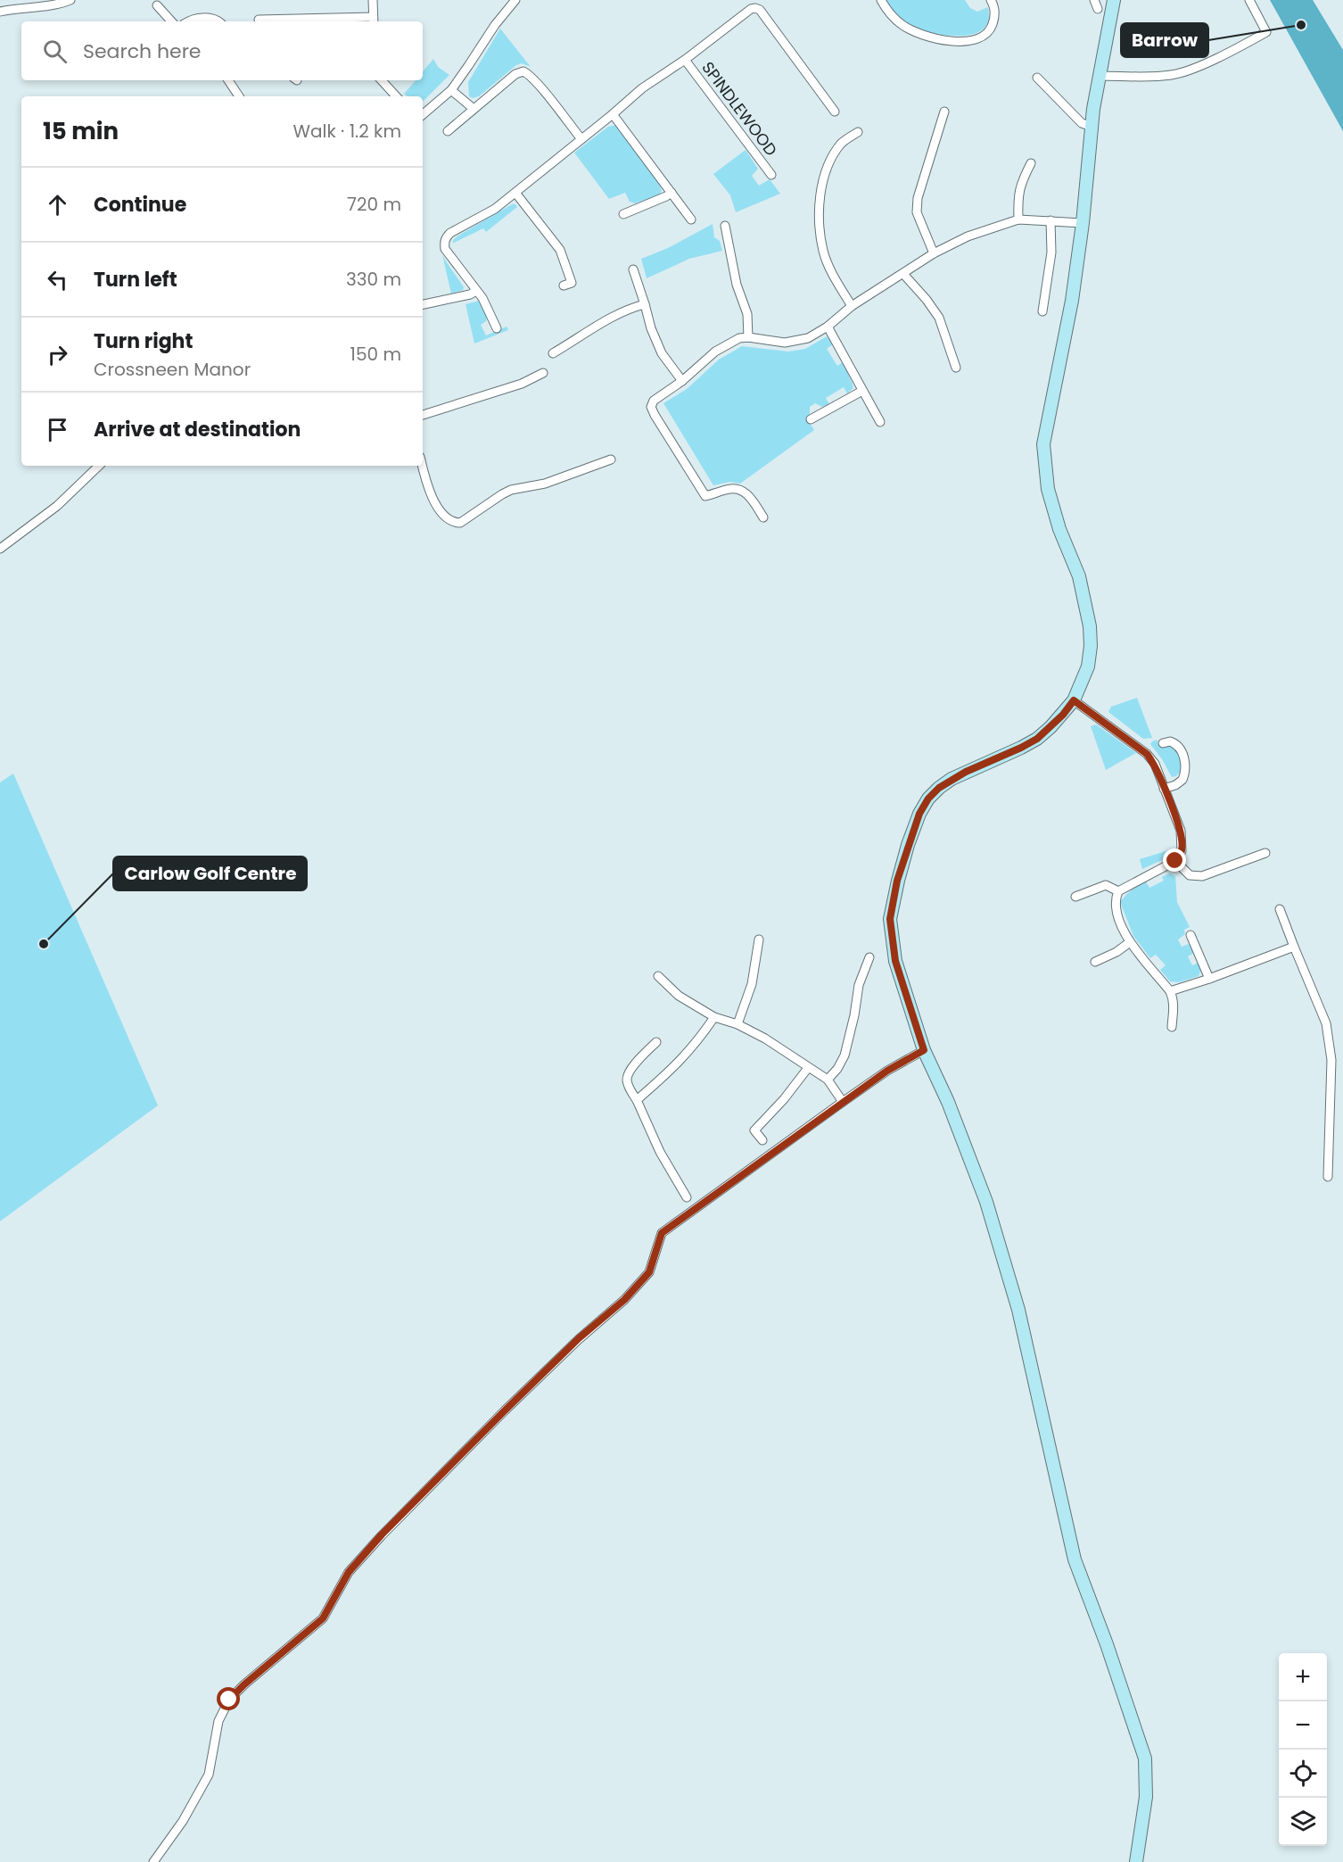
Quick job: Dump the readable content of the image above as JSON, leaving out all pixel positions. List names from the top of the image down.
{
  "streets": {
    "street": ["SPINDLEWOOD"]
  },
  "places": ["Barrow", "Carlow Golf Centre"],
  "page": {
    "search": "Search here",
    "heading": ["15 min", "Walk · 1.2 km"],
    "list": [
      ["Continue", "720 m"],
      ["Turn left", "330 m"],
      ["Turn right", "Crossneen Manor", "150 m"],
      "Arrive at destination"
    ],
    "map_buttons": ["+", "−"]
  }
}
